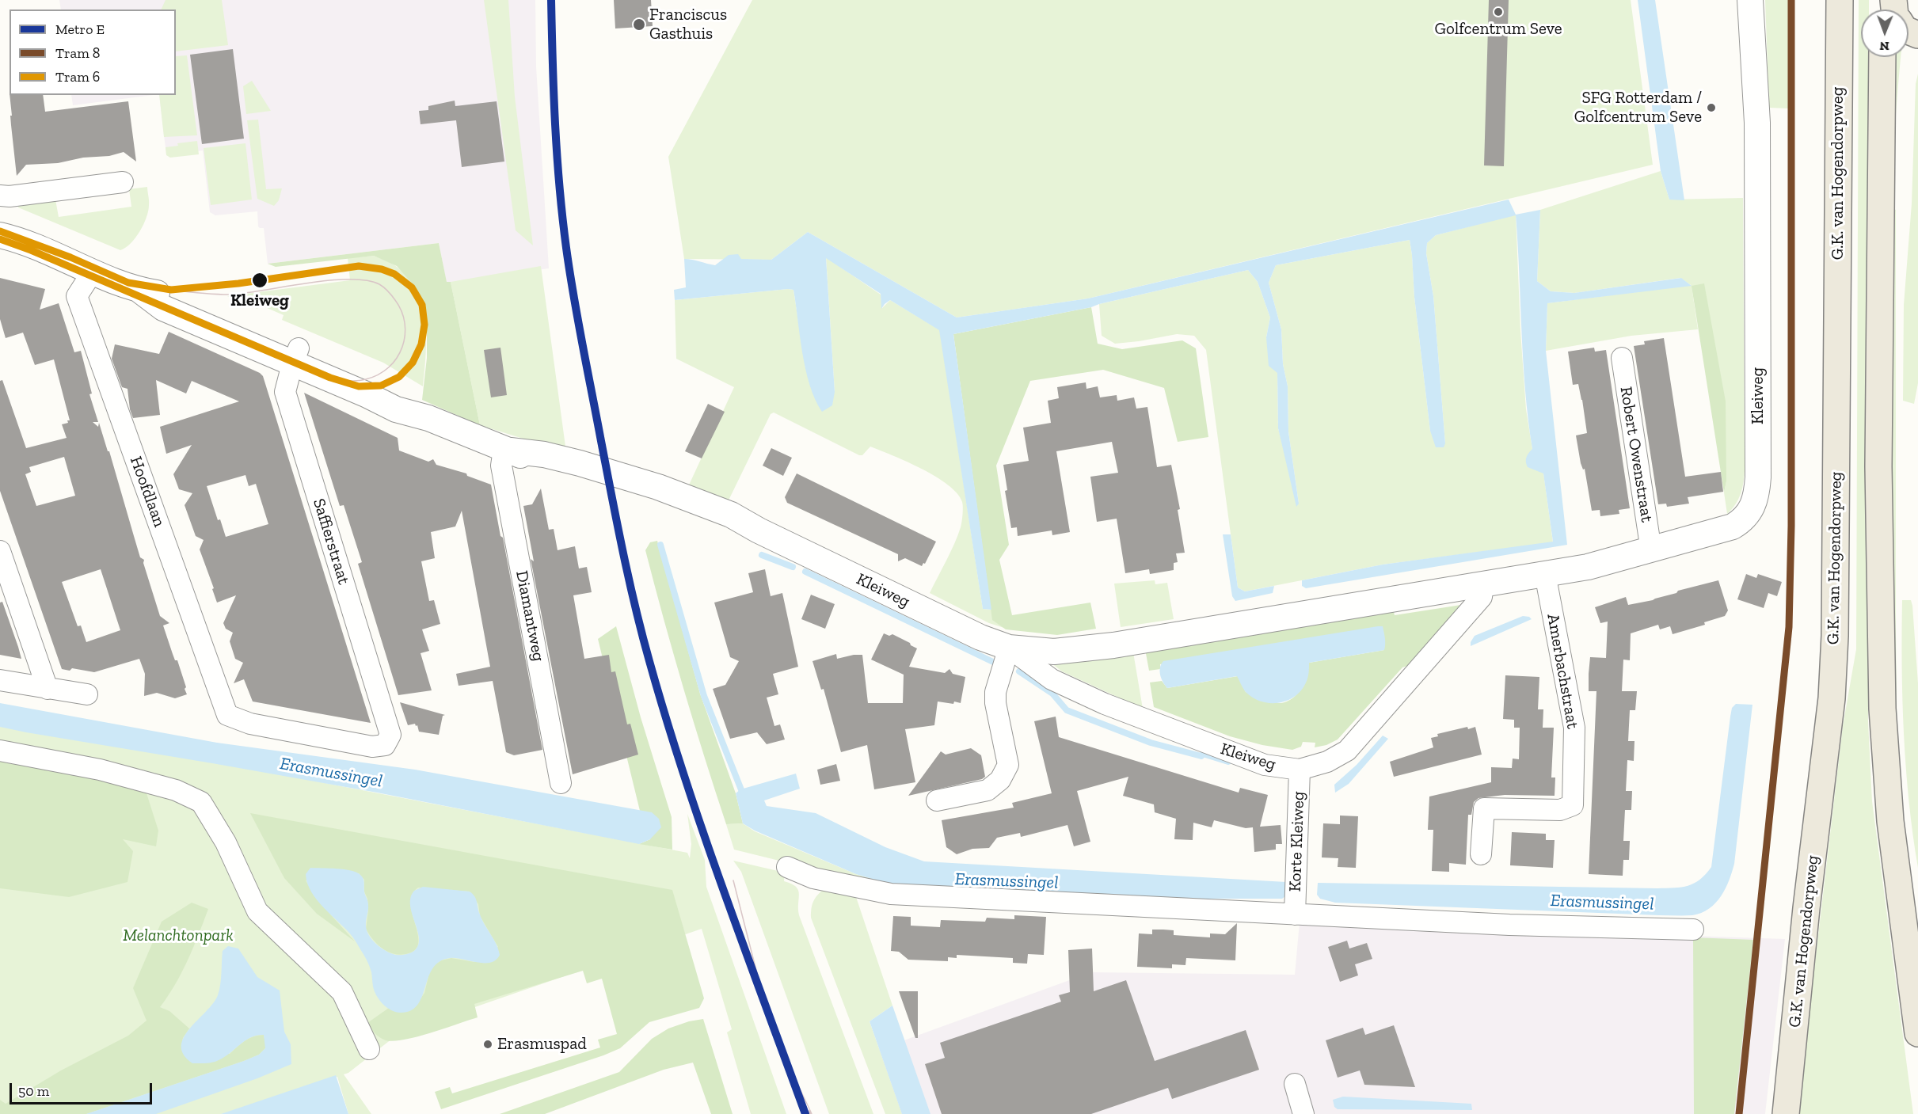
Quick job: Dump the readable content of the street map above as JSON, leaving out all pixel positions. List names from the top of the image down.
{
  "streets": {
    "main road": ["G.K. van Hogendorpweg"],
    "street": [
      "Kleiweg",
      "Robert Owenstraat",
      "Hoofdlaan",
      "Saffierstraat",
      "Diamantweg",
      "Amerbachstraat",
      "Korte Kleiweg"
    ]
  },
  "crossings": [
    ["Kleiweg", "Robert Owenstraat"],
    ["Kleiweg", "Hoofdlaan"],
    ["Kleiweg", "Saffierstraat"],
    ["Kleiweg", "Diamantweg"],
    ["Kleiweg", "Amerbachstraat"],
    ["Kleiweg", "Korte Kleiweg"],
    ["Hoofdlaan", "Saffierstraat"]
  ],
  "water": ["Erasmussingel"],
  "parks": ["Melanchtonpark"],
  "places": [
    "Golfcentrum Seve",
    "Franciscus Gasthuis",
    "SFG Rotterdam / Golfcentrum Seve",
    "Kleiweg",
    "Erasmuspad"
  ],
  "lines": ["metro line E", "tram line 8", "tram line 6"],
  "legend": ["Metro E", "Tram 8", "Tram 6"],
  "scale_bar": "50 m",
  "north": "bottom"
}
